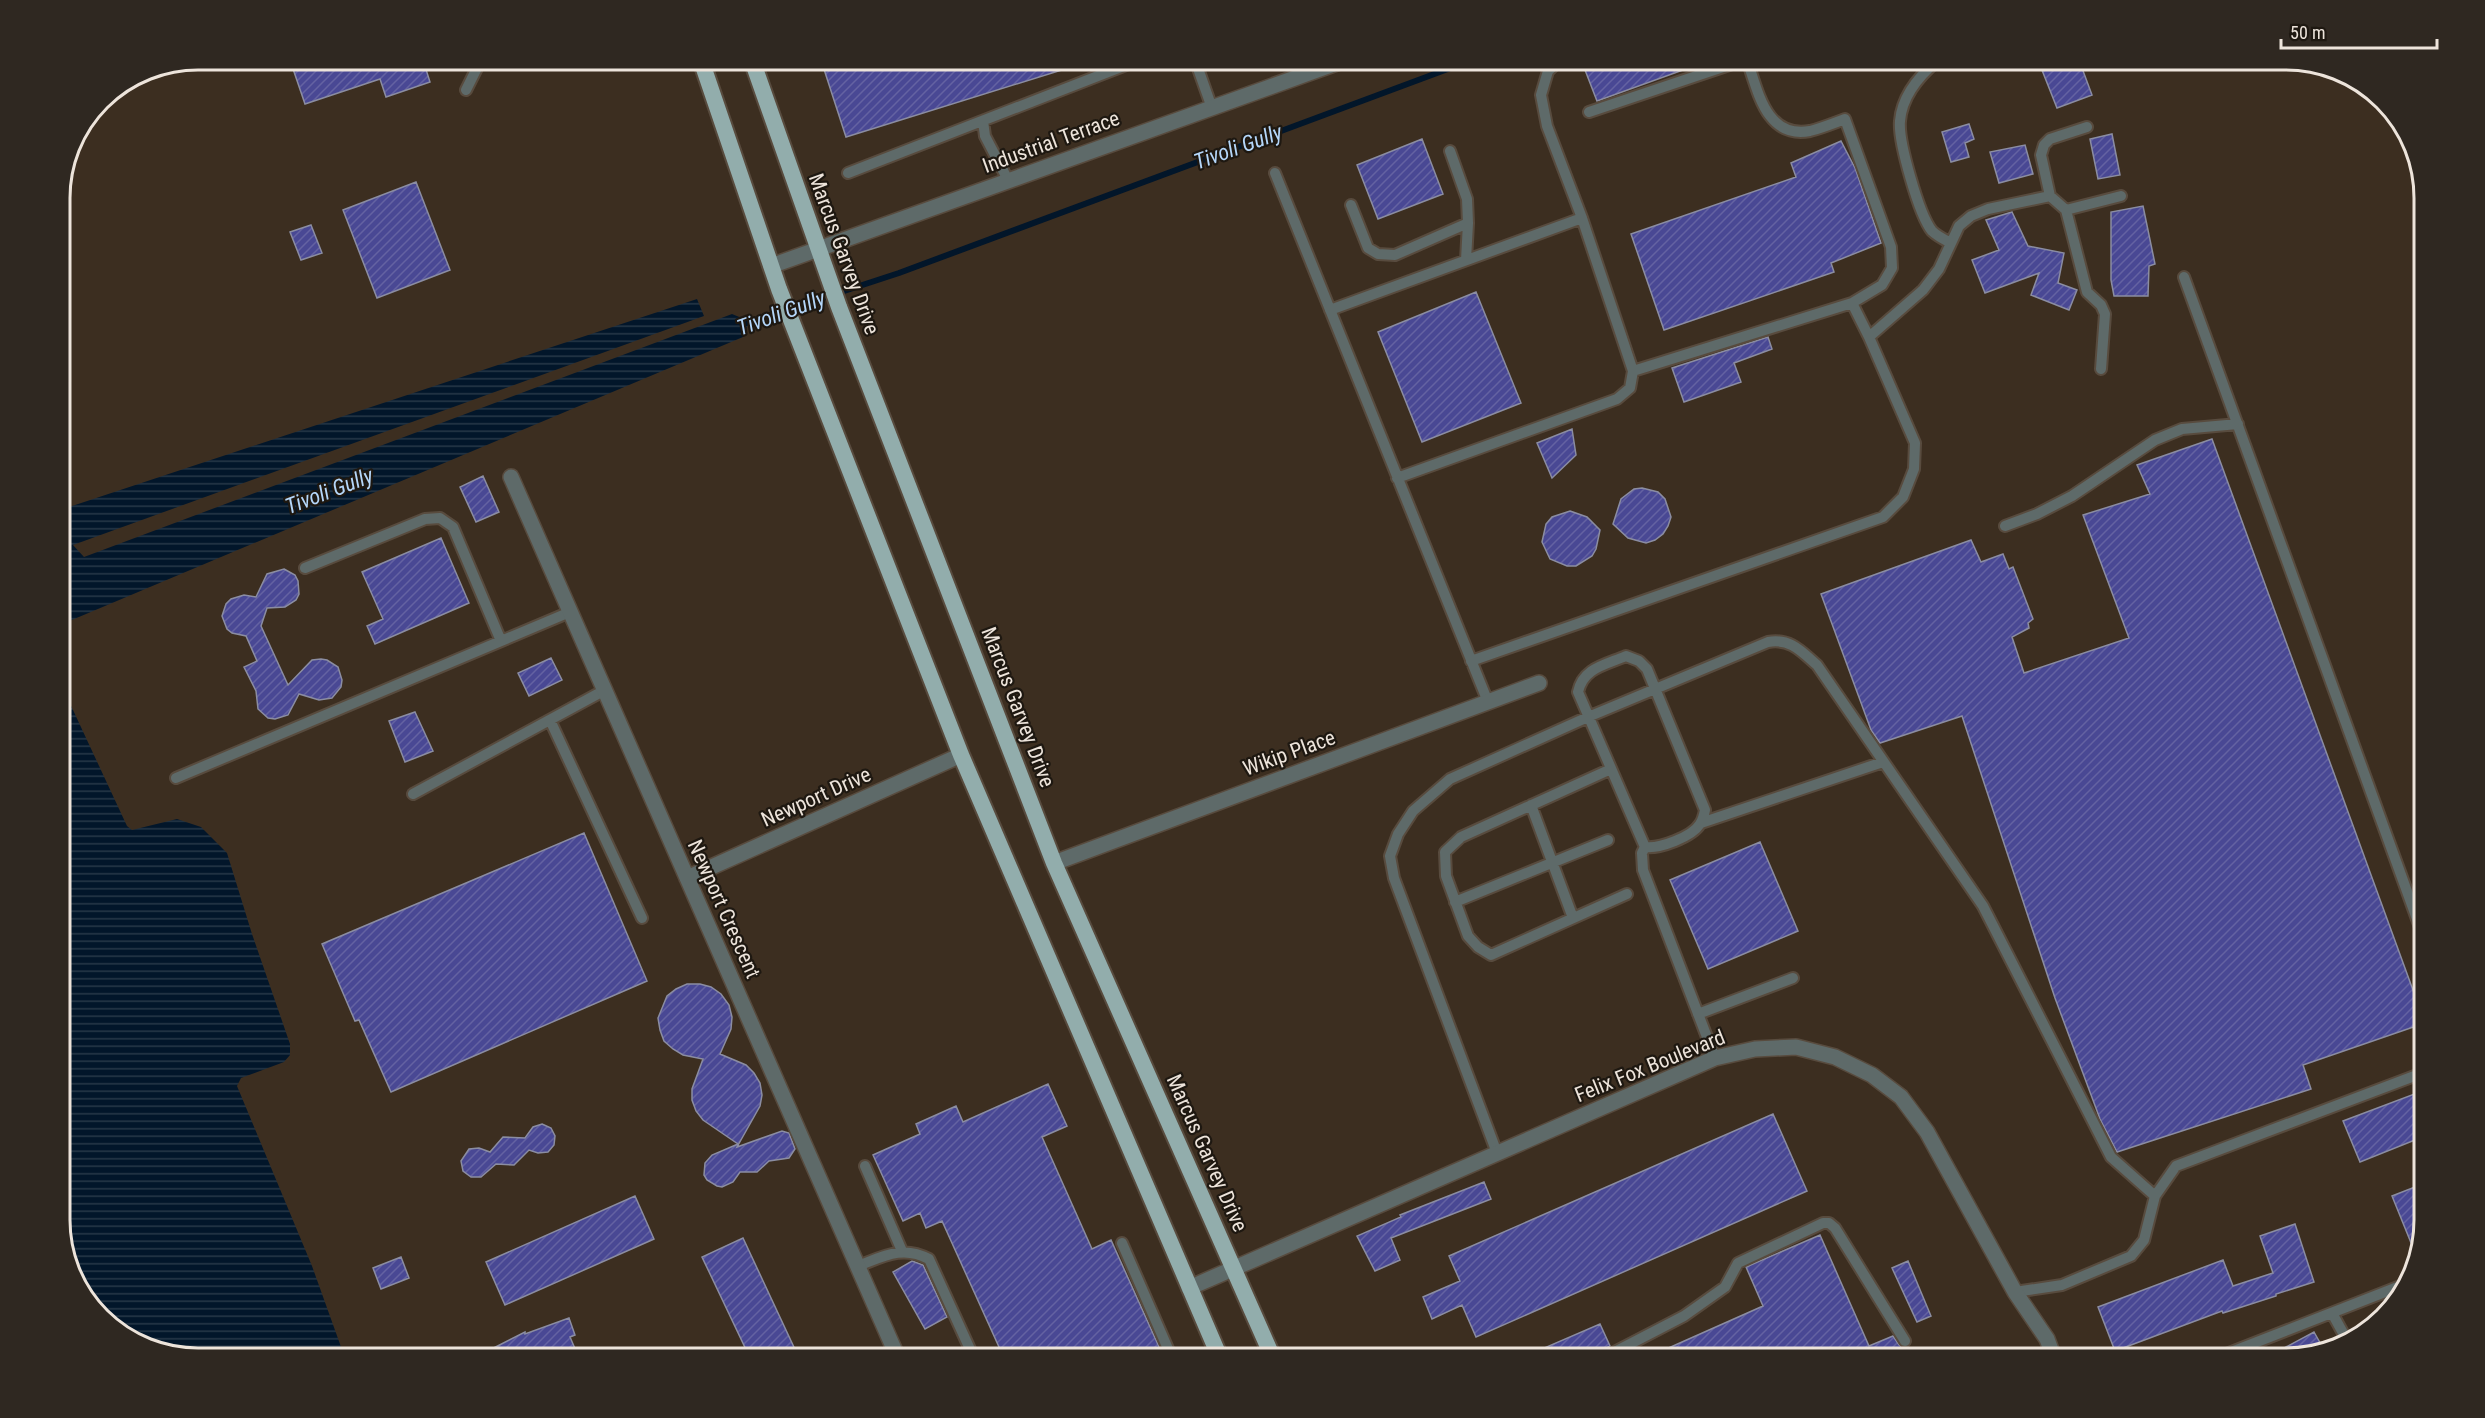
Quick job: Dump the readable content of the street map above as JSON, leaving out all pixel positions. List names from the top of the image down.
{
  "streets": {
    "highway": ["Marcus Garvey Drive"],
    "street": [
      "Industrial Terrace",
      "Wikip Place",
      "Newport Drive",
      "Newport Crescent",
      "Felix Fox Boulevard"
    ]
  },
  "crossings": [
    ["Industrial Terrace", "Marcus Garvey Drive"],
    ["Marcus Garvey Drive", "Wikip Place"],
    ["Marcus Garvey Drive", "Felix Fox Boulevard"],
    ["Newport Drive", "Newport Crescent"]
  ],
  "water": ["Tivoli Gully"],
  "scale_bar": "50 m"
}
